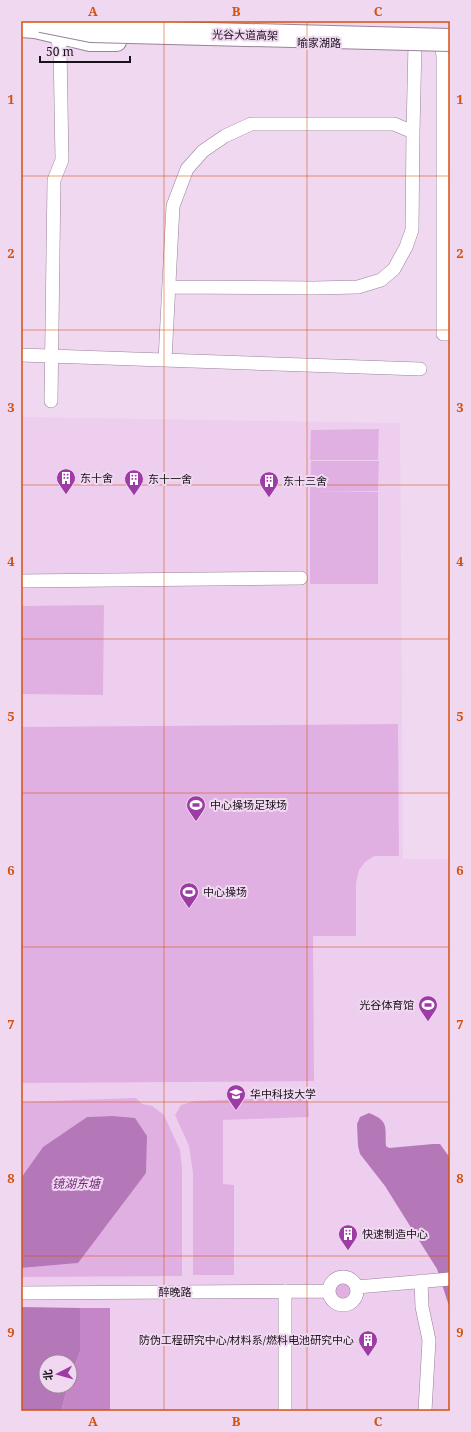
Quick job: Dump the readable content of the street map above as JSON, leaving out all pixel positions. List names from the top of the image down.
{
  "streets": {
    "highway": ["光谷大道高架"],
    "main road": ["喻家湖路"],
    "street": ["醉晚路"]
  },
  "crossings": [
    ["光谷大道高架", "喻家湖路"]
  ],
  "water": ["镜湖东塘"],
  "places": {
    "building": [
      "东十舍",
      "东十一舍",
      "东十三舍",
      "快速制造中心",
      "防伪工程研究中心/材料系/燃料电池研究中心"
    ],
    "sports": ["中心操场足球场", "中心操场", "光谷体育馆"],
    "school or university": ["华中科技大学"]
  },
  "scale_bar": "50 m",
  "north": "left",
  "grid": {
    "columns": ["A", "B", "C"],
    "rows": [
      "1",
      "2",
      "3",
      "4",
      "5",
      "6",
      "7",
      "8",
      "9"
    ]
  }
}
